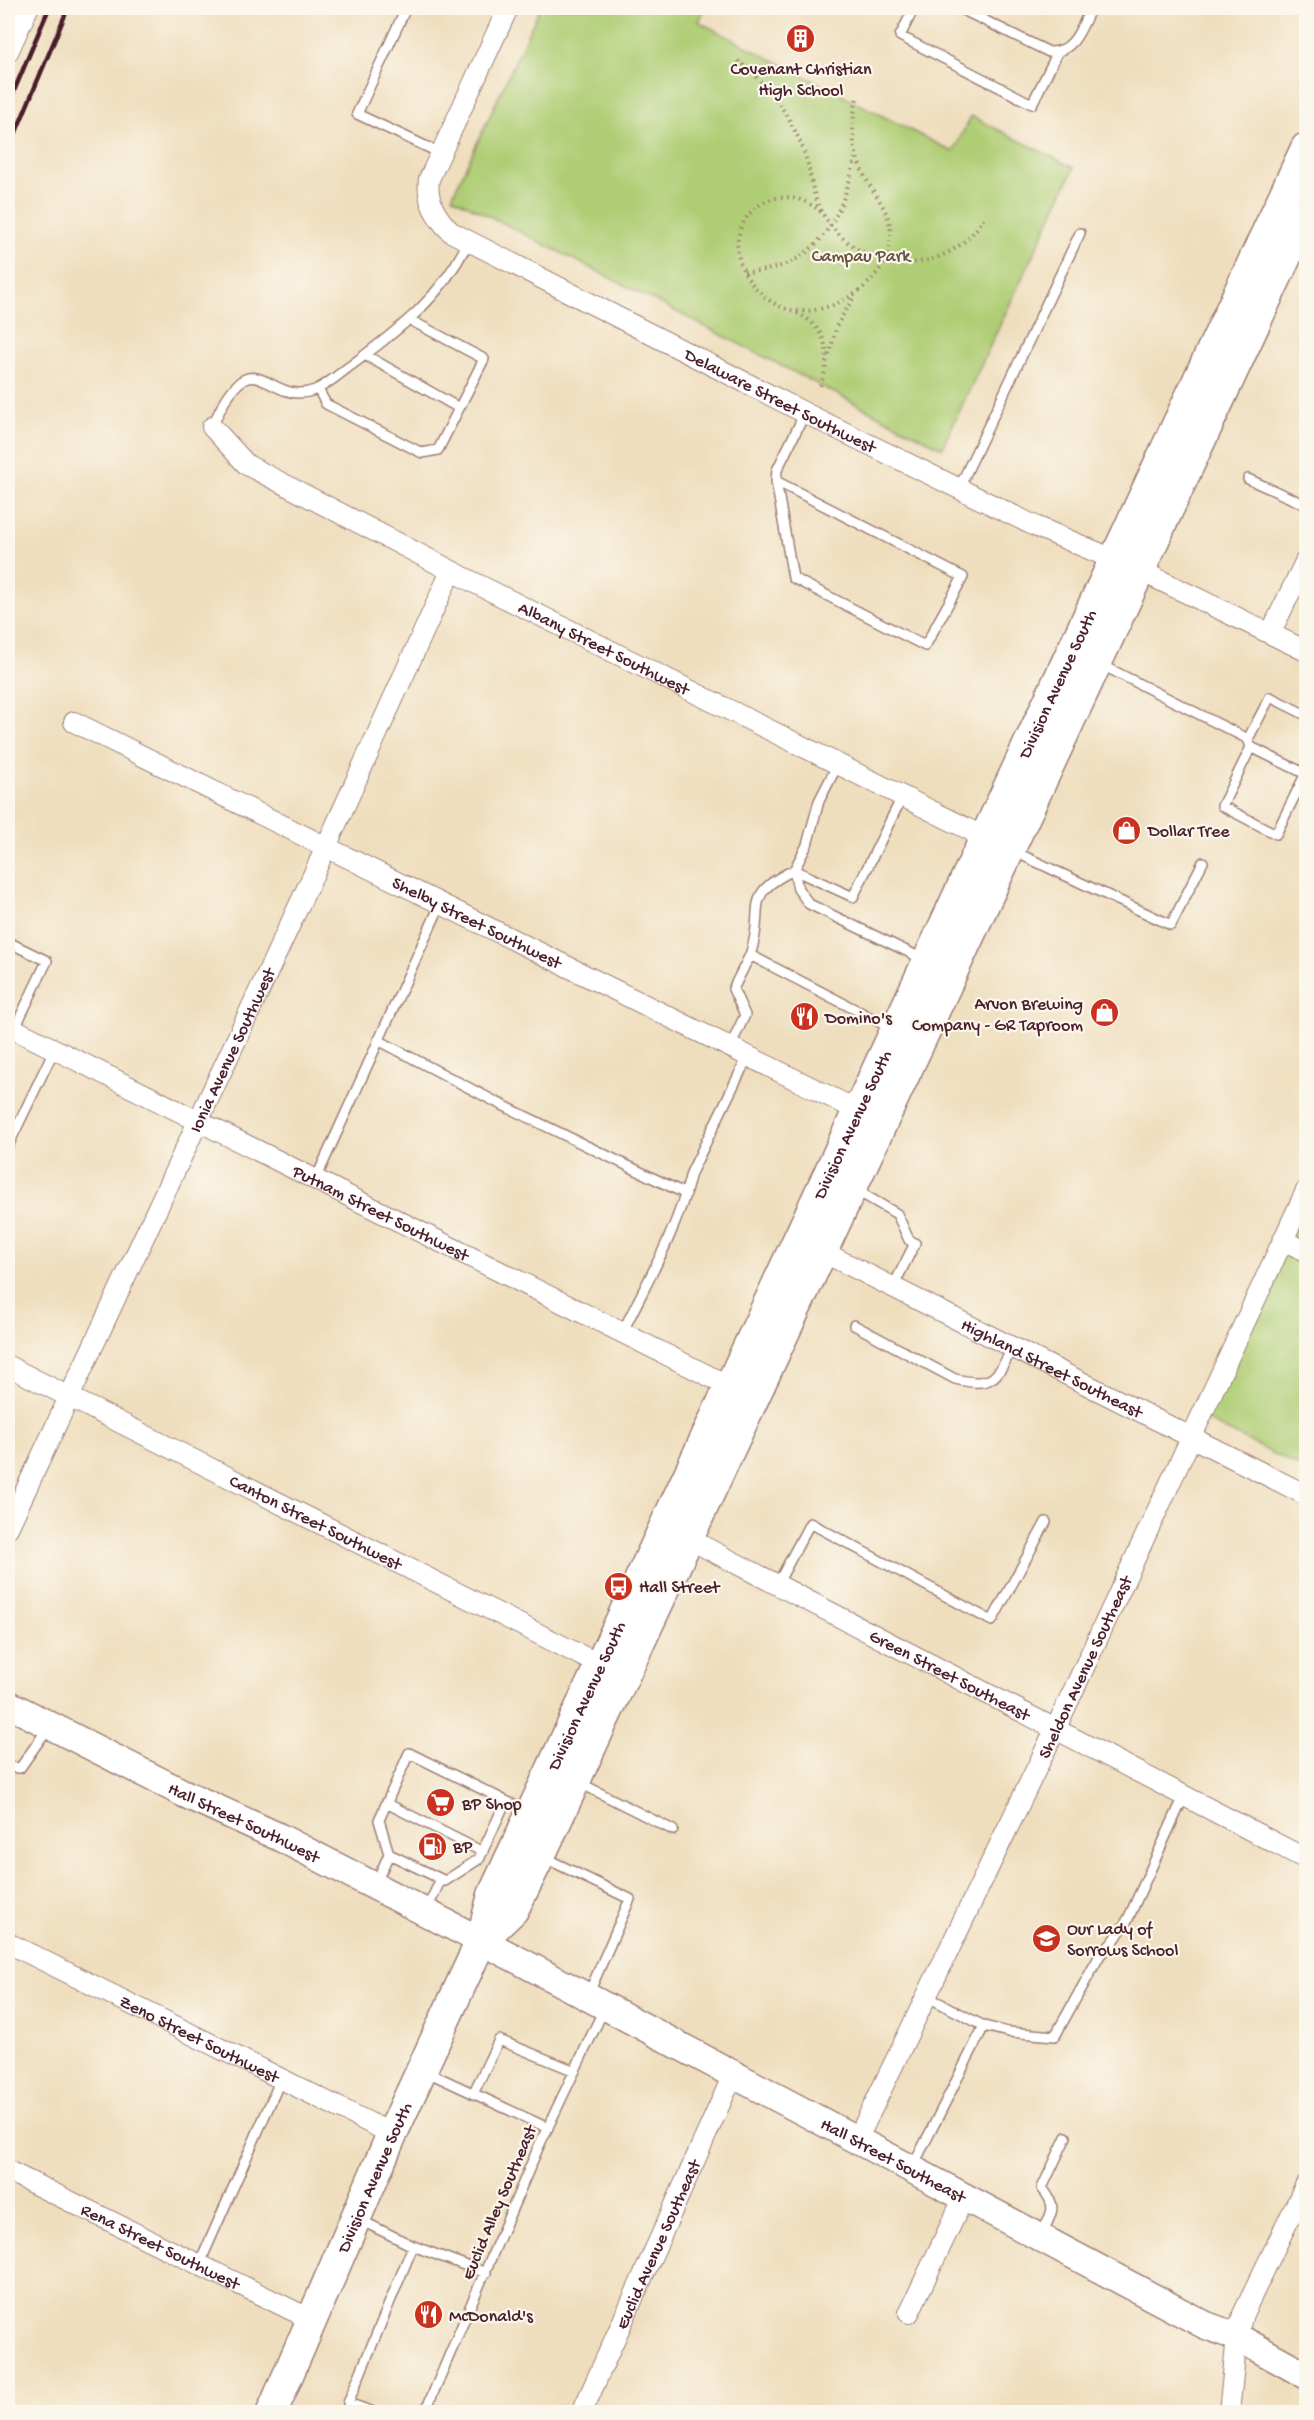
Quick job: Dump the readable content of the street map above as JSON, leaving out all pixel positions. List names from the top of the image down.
{
  "streets": {
    "main road": ["Division Avenue South", "Hall Street Southwest", "Hall Street Southeast"],
    "street": [
      "Delaware Street Southwest",
      "Albany Street Southwest",
      "Shelby Street Southwest",
      "Ionia Avenue Southwest",
      "Putnam Street Southwest",
      "Highland Street Southeast",
      "Canton Street Southwest",
      "Sheldon Avenue Southeast",
      "Green Street Southeast",
      "Zeno Street Southwest",
      "Euclid Avenue Southeast",
      "Rena Street Southwest"
    ],
    "lane": ["Euclid Alley Southeast"]
  },
  "crossings": [
    ["Delaware Street Southwest", "Division Avenue South"],
    ["Albany Street Southwest", "Division Avenue South"],
    ["Albany Street Southwest", "Ionia Avenue Southwest"],
    ["Division Avenue South", "Shelby Street Southwest"],
    ["Division Avenue South", "Putnam Street Southwest"],
    ["Division Avenue South", "Highland Street Southeast"],
    ["Division Avenue South", "Canton Street Southwest"],
    ["Division Avenue South", "Green Street Southeast"],
    ["Division Avenue South", "Hall Street Southwest"],
    ["Division Avenue South", "Zeno Street Southwest"],
    ["Division Avenue South", "Hall Street Southeast"],
    ["Division Avenue South", "Euclid Alley Southeast"],
    ["Division Avenue South", "Rena Street Southwest"],
    ["Shelby Street Southwest", "Ionia Avenue Southwest"],
    ["Ionia Avenue Southwest", "Putnam Street Southwest"],
    ["Ionia Avenue Southwest", "Canton Street Southwest"],
    ["Highland Street Southeast", "Sheldon Avenue Southeast"],
    ["Sheldon Avenue Southeast", "Green Street Southeast"],
    ["Sheldon Avenue Southeast", "Hall Street Southeast"],
    ["Hall Street Southwest", "Hall Street Southeast"],
    ["Hall Street Southeast", "Euclid Alley Southeast"],
    ["Hall Street Southeast", "Euclid Avenue Southeast"]
  ],
  "parks": ["Campau Park"],
  "places": {
    "building": ["Covenant Christian High School"],
    "shop": ["Dollar Tree", "Arvon Brewing Company - GR Taproom"],
    "restaurant": ["Domino's", "McDonald's"],
    "bus stop": ["Hall Street"],
    "supermarket": ["BP Shop"],
    "fuel station": ["BP"],
    "school or university": ["Our Lady of Sorrows School"]
  }
}
